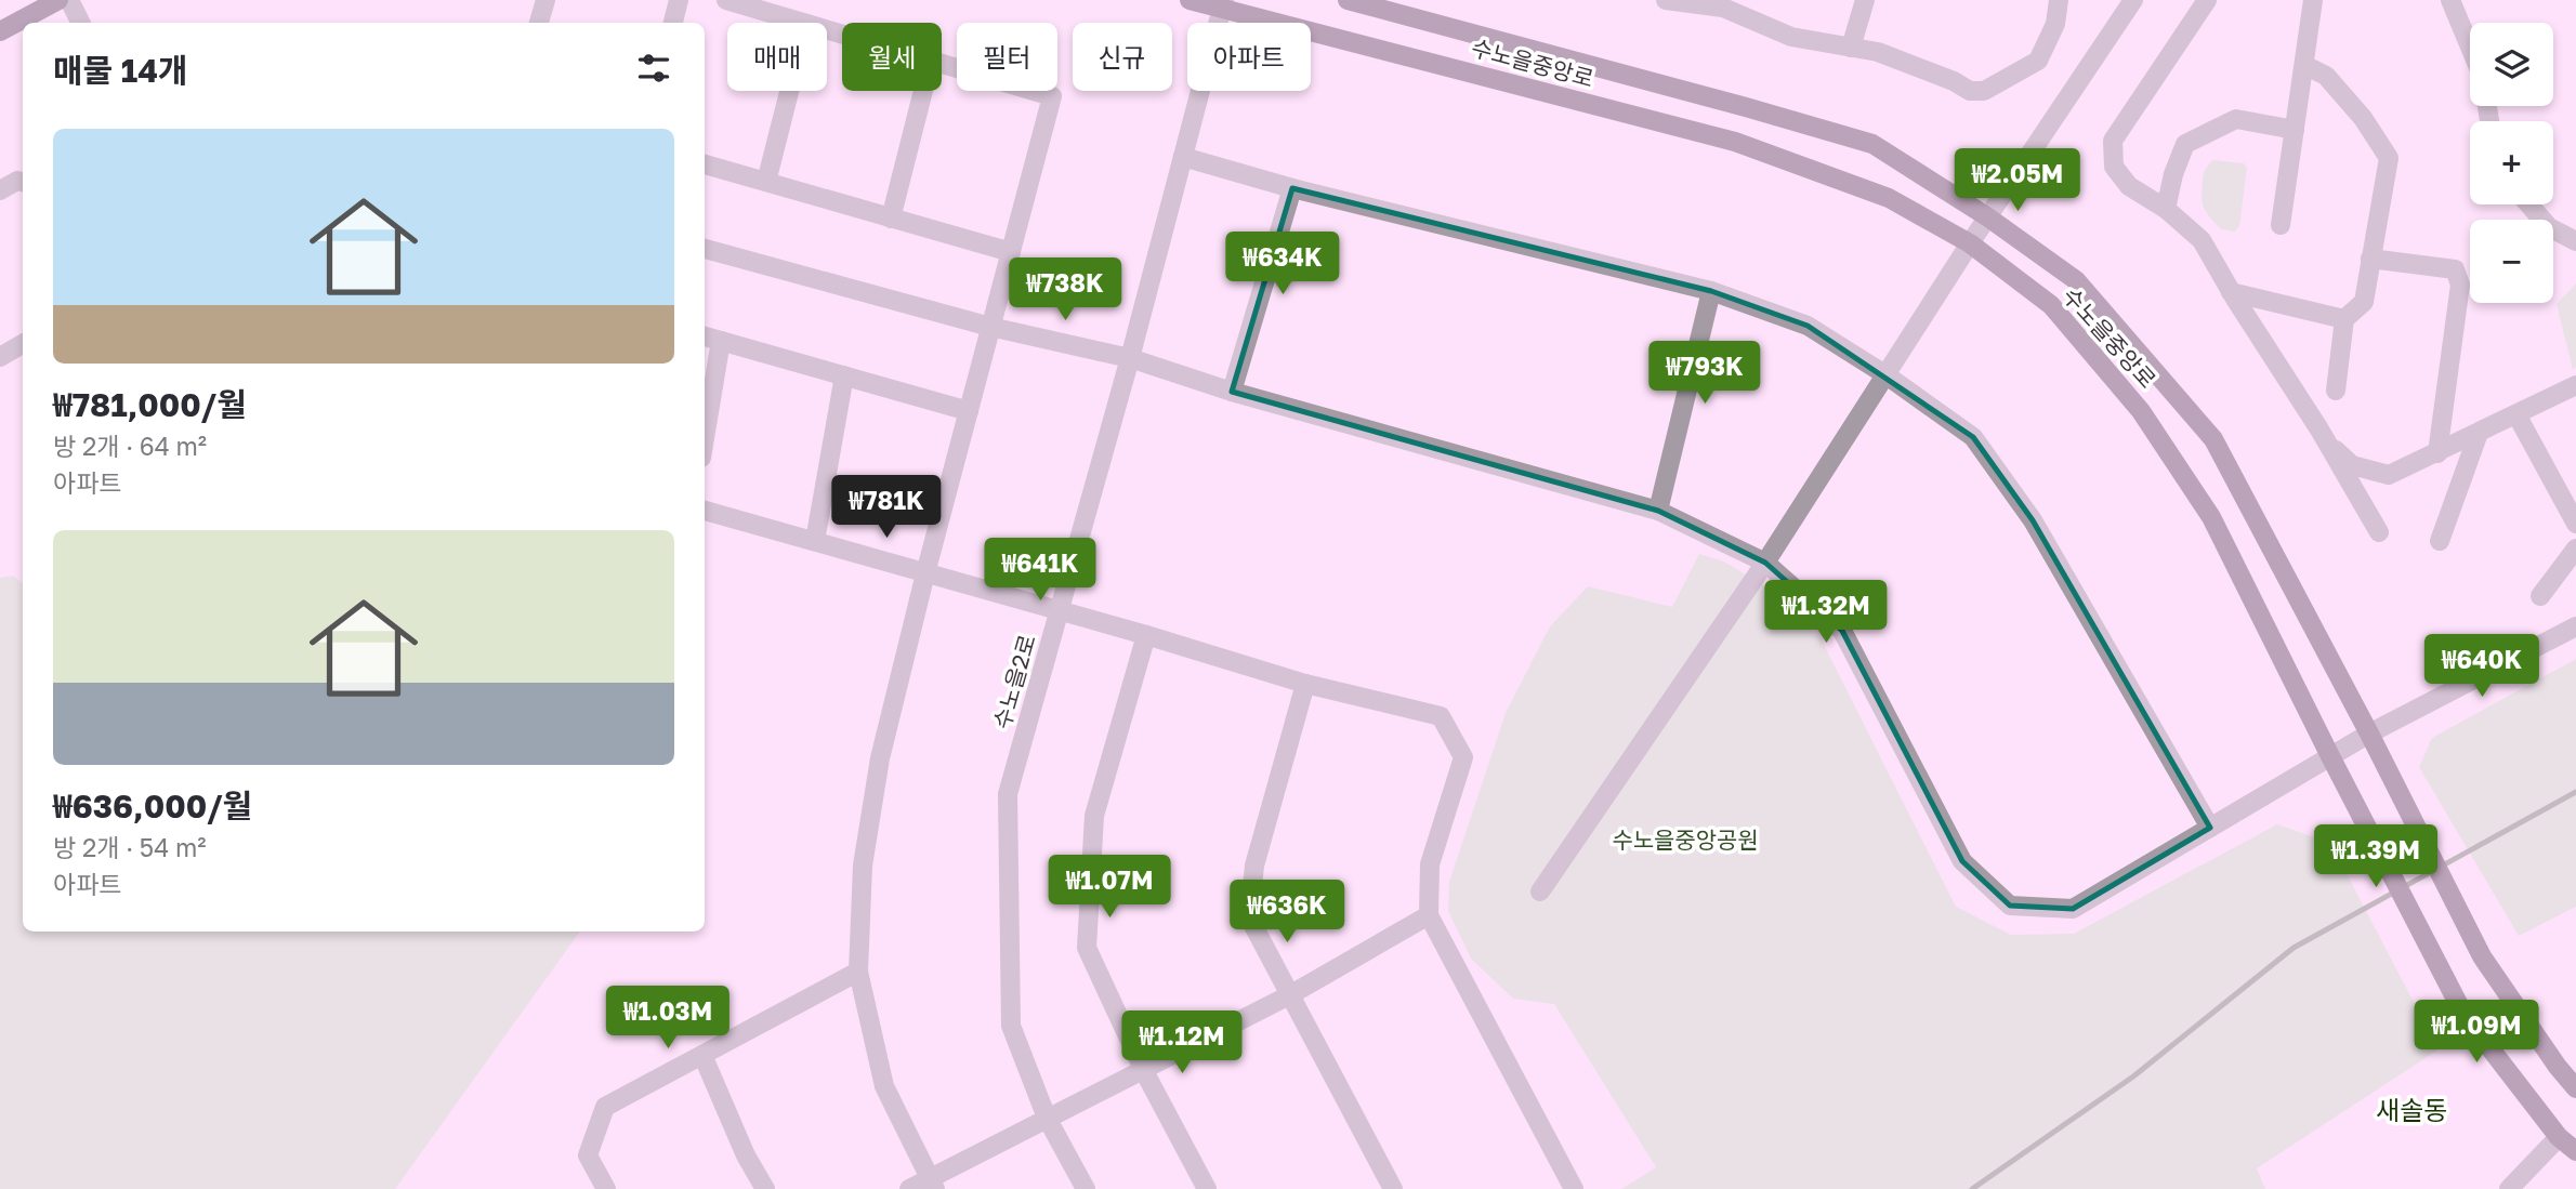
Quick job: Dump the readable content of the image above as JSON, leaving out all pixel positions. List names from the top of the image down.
{
  "streets": {
    "main road": ["수노을중앙로"],
    "street": ["수노을2로"]
  },
  "crossings": [
    ["수노을중앙로", "수노을2로"]
  ],
  "districts": ["새솔동"],
  "parks": ["수노을중앙공원"],
  "page": {
    "map_buttons": ["+", "−"],
    "chip": [
      "매매",
      "월세",
      "필터",
      "신규",
      "아파트"
    ],
    "heading": "매물 14개",
    "list": [
      {
        "name": "₩781,000/월",
        "note": "방 2개 · 64 m² · 아파트"
      },
      {
        "name": "₩636,000/월",
        "note": "방 2개 · 54 m² · 아파트"
      }
    ],
    "price": [
      "₩2.05M",
      "₩634K",
      "₩738K",
      "₩793K",
      "₩781K",
      "₩641K",
      "₩1.32M",
      "₩640K",
      "₩1.39M",
      "₩1.07M",
      "₩636K",
      "₩1.03M",
      "₩1.09M",
      "₩1.12M"
    ]
  }
}
